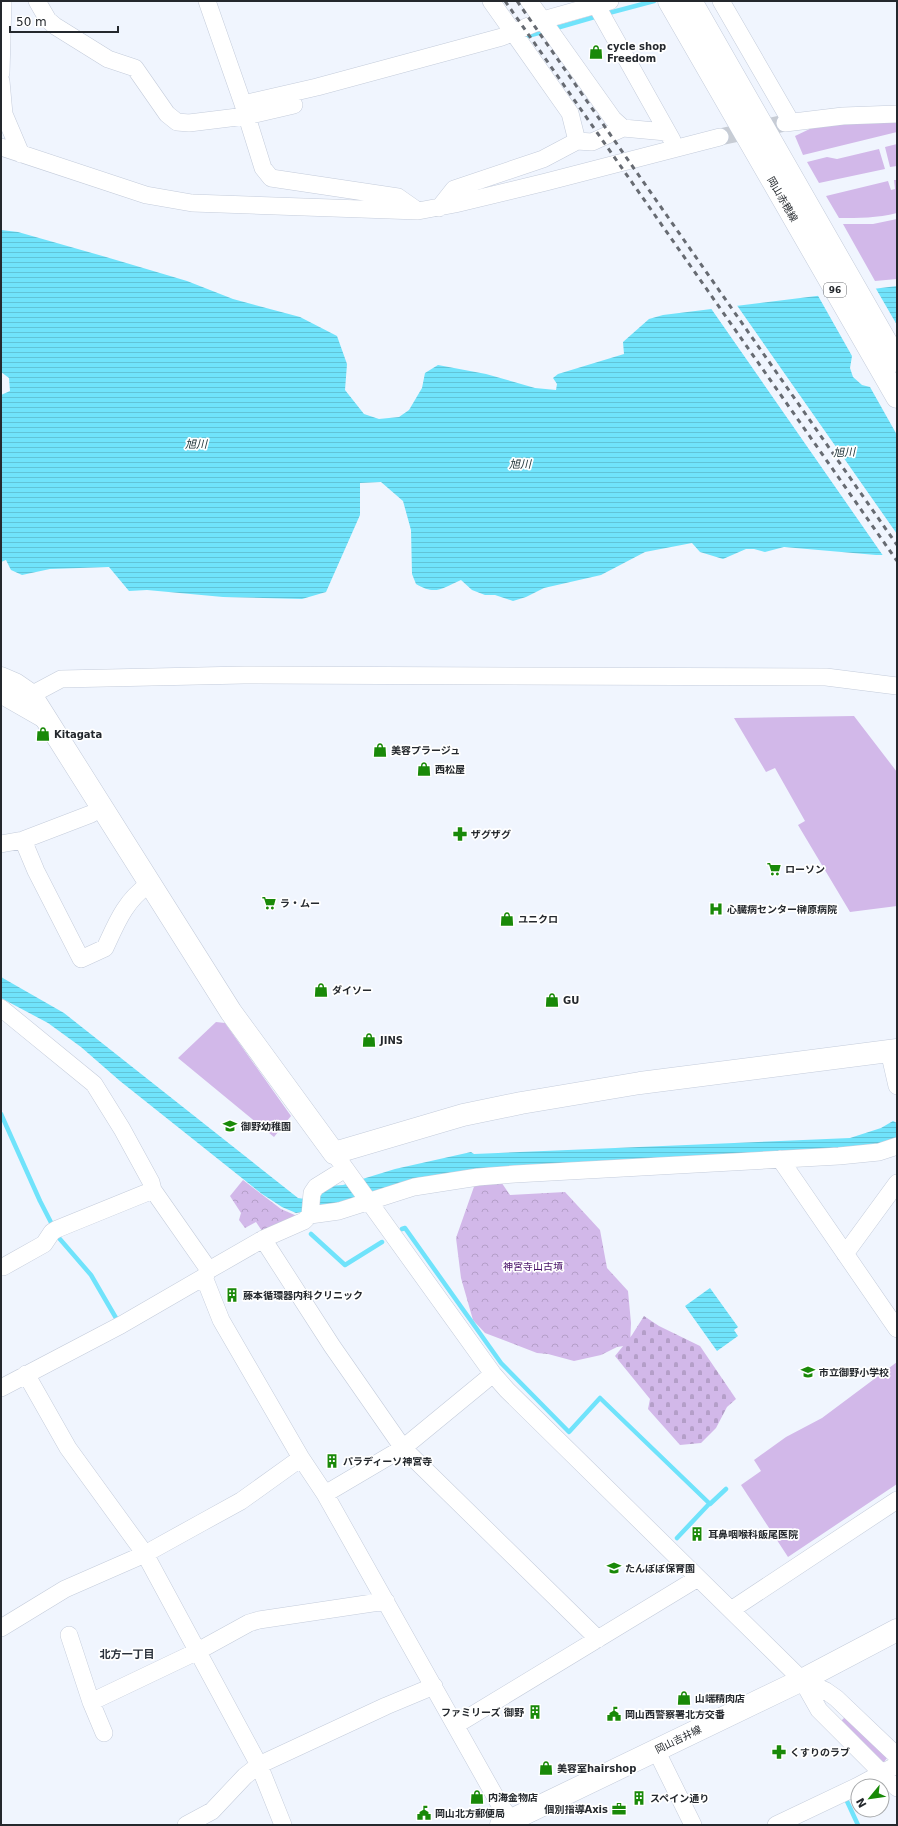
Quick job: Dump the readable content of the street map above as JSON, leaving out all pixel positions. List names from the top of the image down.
{
  "streets": {
    "street": ["岡山赤穂線", "96", "岡山吉井線"]
  },
  "districts": ["北方一丁目"],
  "water": ["旭川"],
  "parks": ["神宮寺山古墳"],
  "places": {
    "shop": [
      "cycle shop Freedom",
      "Kitagata",
      "美容プラージュ",
      "西松屋",
      "ユニクロ",
      "ダイソー",
      "GU",
      "JINS",
      "山端精肉店",
      "美容室hairshop",
      "内海金物店"
    ],
    "pharmacy": ["ザグザグ", "くすりのラブ"],
    "supermarket": ["ローソン", "ラ・ムー"],
    "hospital": ["心臓病センター榊原病院"],
    "school or university": ["御野幼稚園", "市立御野小学校", "たんぽぽ保育園"],
    "building": [
      "藤本循環器内科クリニック",
      "パラディーソ神宮寺",
      "耳鼻咽喉科飯尾医院",
      "ファミリーズ 御野",
      "スペイン通り"
    ],
    "public building": ["岡山西警察署北方交番", "岡山北方郵便局"],
    "office": ["個別指導Axis"]
  },
  "scale_bar": "50 m",
  "north": "bottom left"
}
